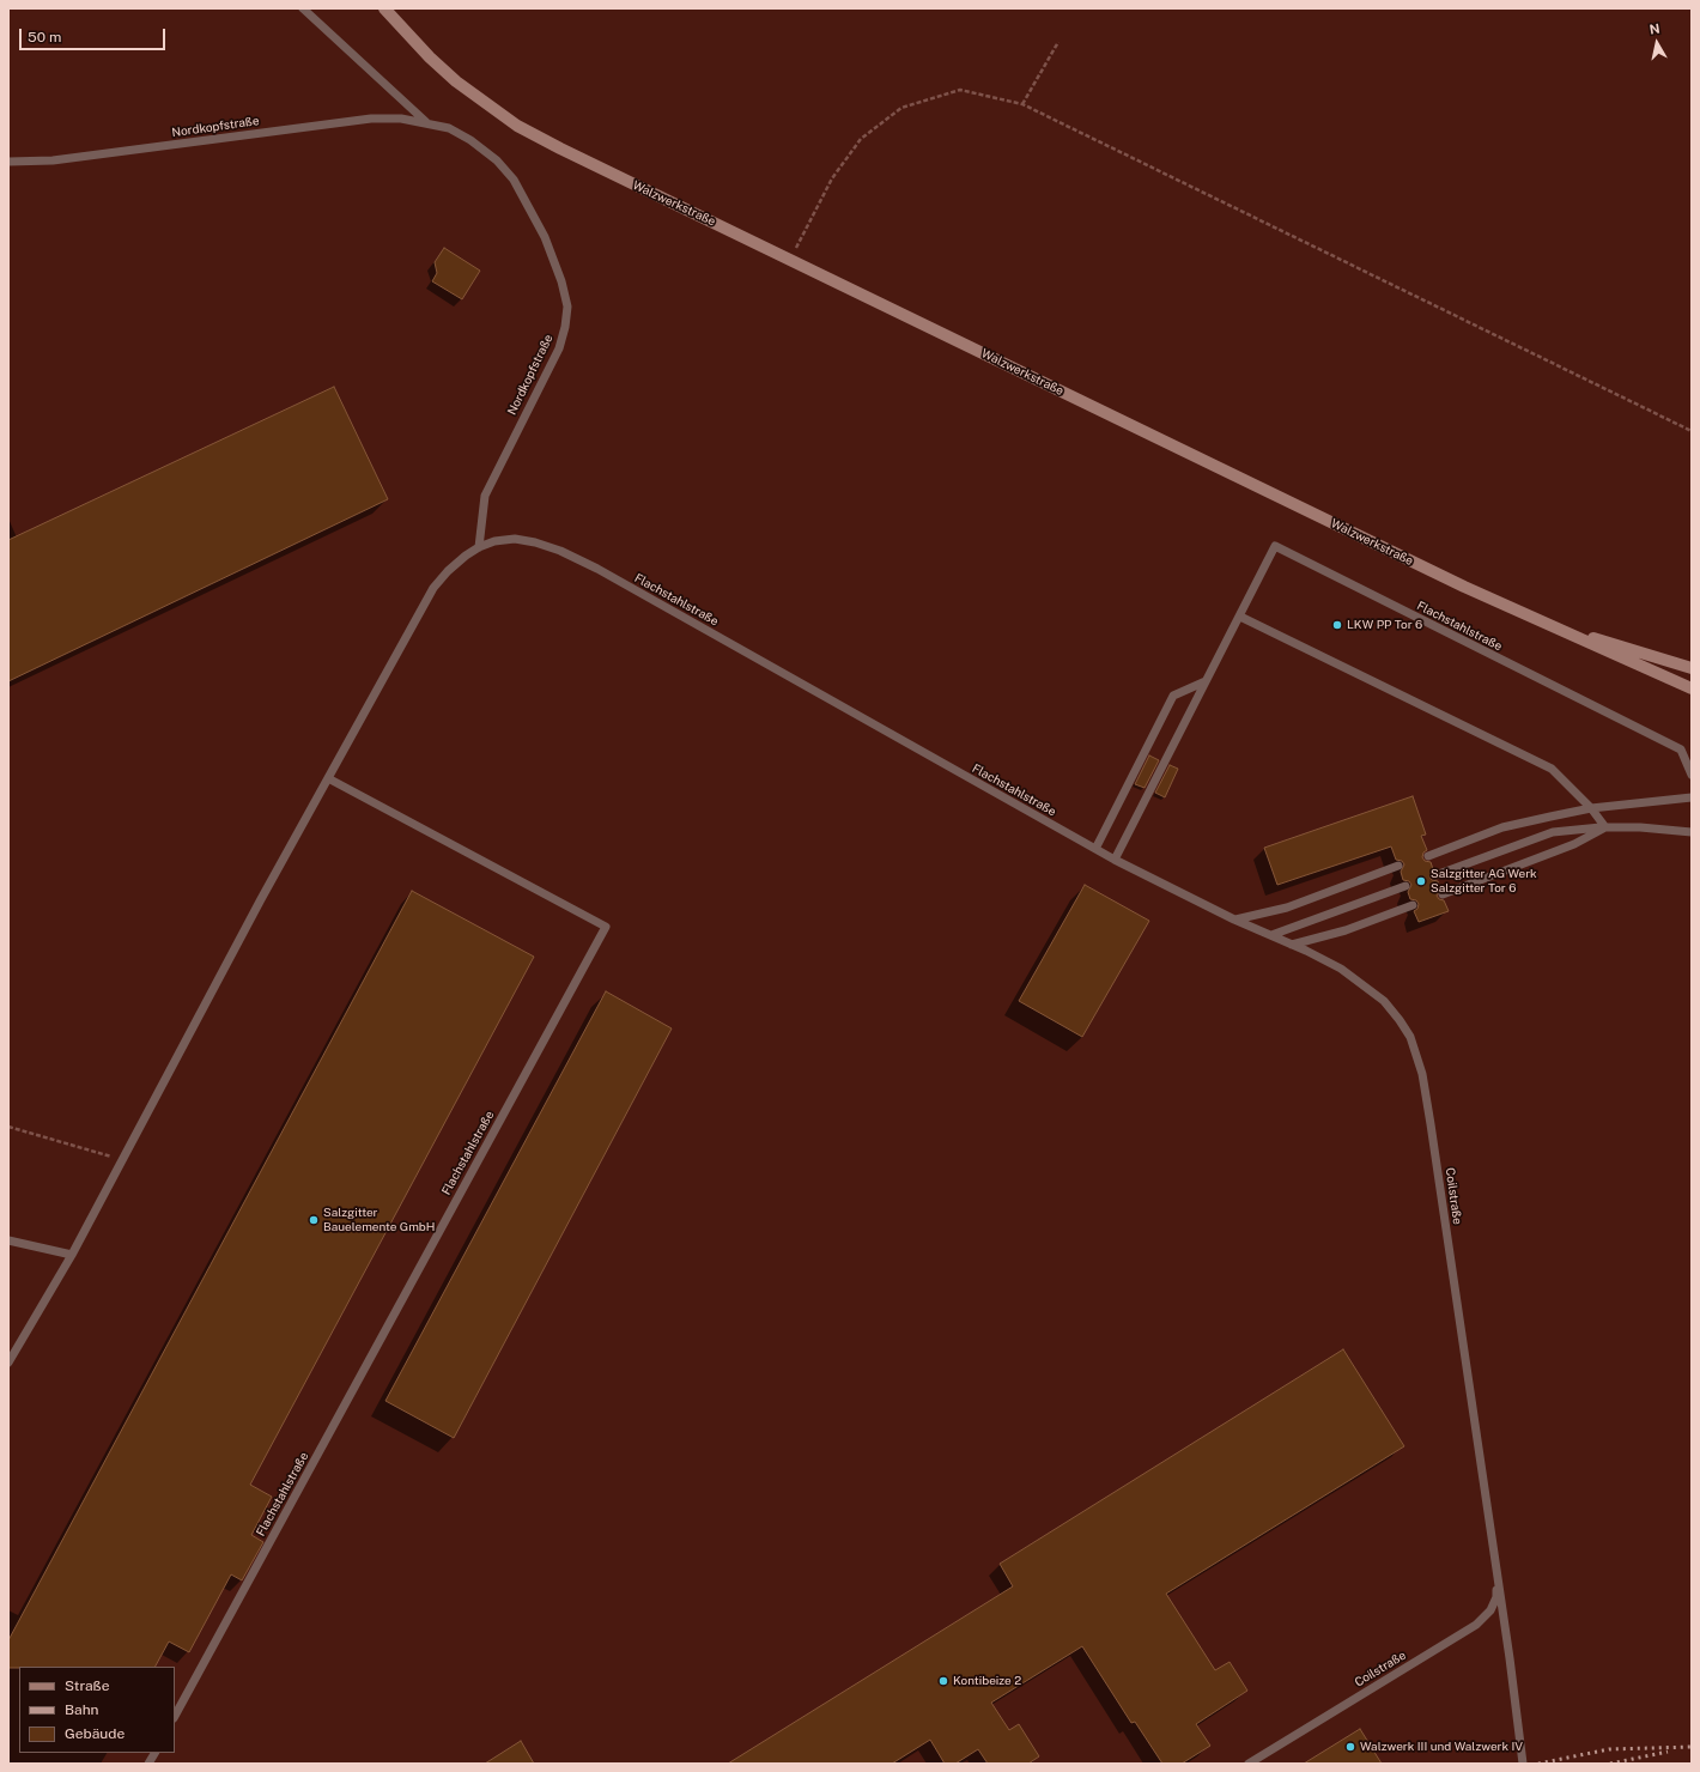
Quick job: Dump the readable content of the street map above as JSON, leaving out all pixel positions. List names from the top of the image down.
{
  "streets": {
    "street": ["Walzwerkstraße"],
    "lane": ["Nordkopfstraße", "Flachstahlstraße", "Coilstraße"]
  },
  "crossings": [
    ["Nordkopfstraße", "Flachstahlstraße"],
    ["Flachstahlstraße", "Coilstraße"]
  ],
  "places": [
    "LKW PP Tor 6",
    "Salzgitter AG Werk Salzgitter Tor 6",
    "Salzgitter Bauelemente GmbH",
    "Kontibeize 2",
    "Walzwerk III und Walzwerk IV"
  ],
  "legend": ["Straße", "Bahn", "Gebäude"],
  "scale_bar": "50 m",
  "north": "top"
}
